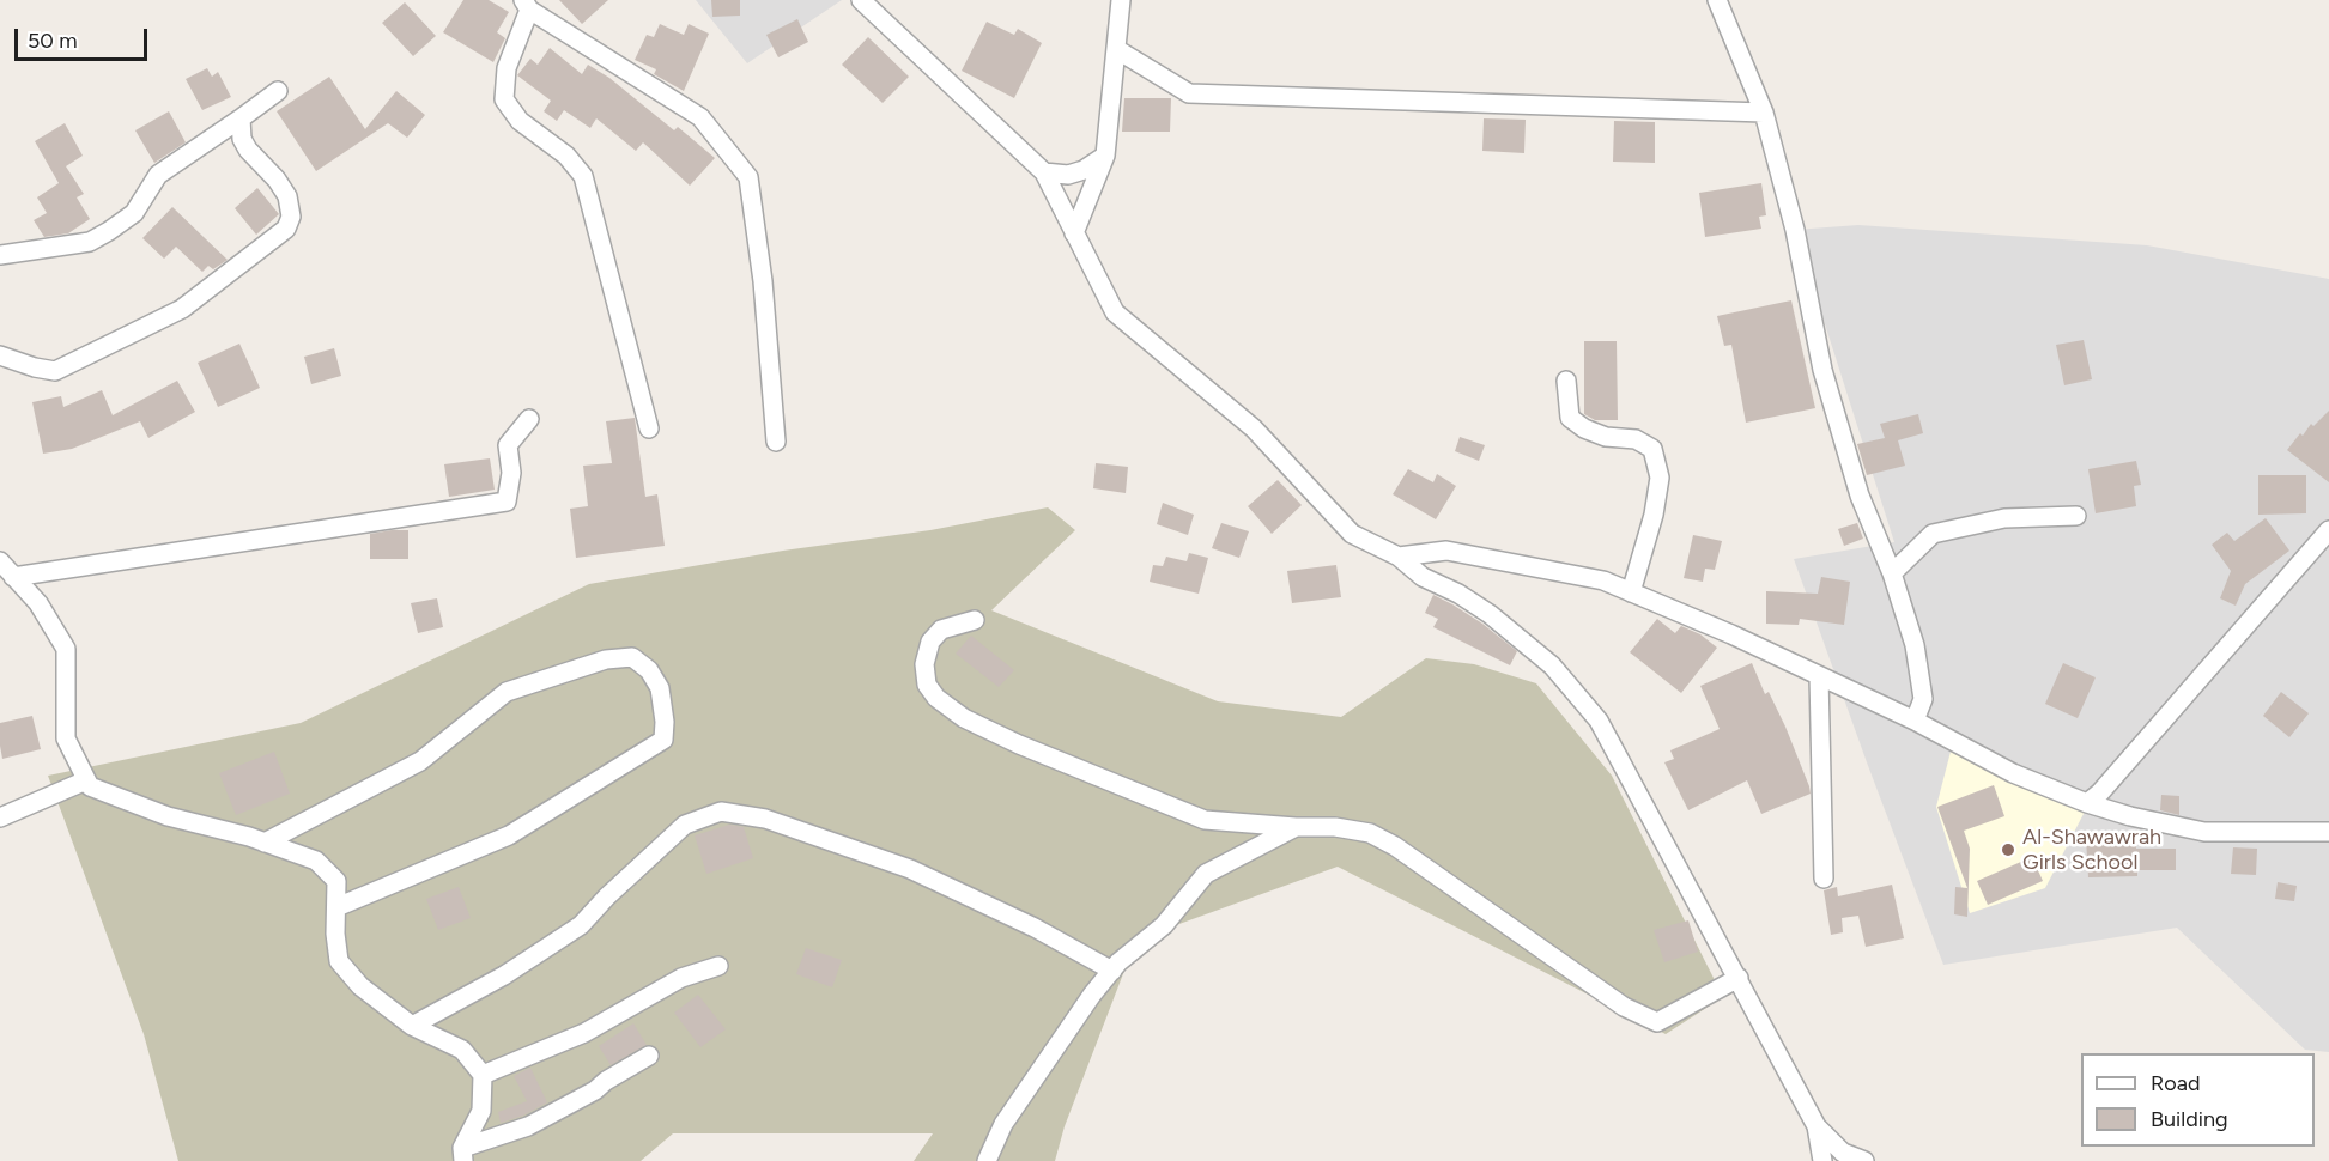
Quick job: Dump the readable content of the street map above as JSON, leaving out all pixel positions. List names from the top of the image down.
{
  "places": ["Al-Shawawrah Girls School"],
  "legend": ["Road", "Building"],
  "scale_bar": "50 m"
}
